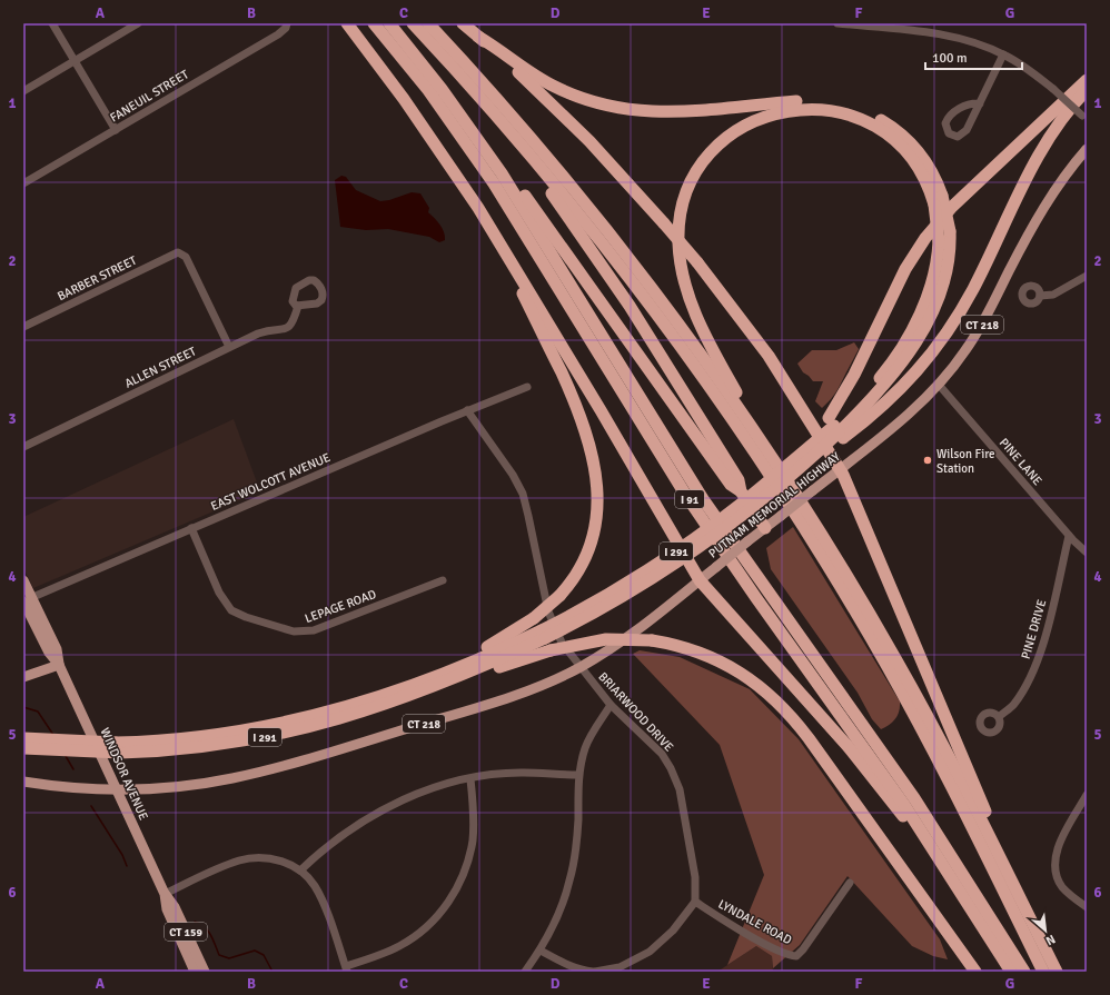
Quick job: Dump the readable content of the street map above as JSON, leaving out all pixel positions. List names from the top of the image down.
{
  "streets": {
    "highway": ["I 91", "I 291"],
    "main road": [
      "CT 218",
      "PUTNAM MEMORIAL HIGHWAY",
      "WINDSOR AVENUE",
      "CT 159"
    ],
    "street": [
      "FANEUIL STREET",
      "BARBER STREET",
      "ALLEN STREET",
      "PINE LANE",
      "EAST WOLCOTT AVENUE",
      "LEPAGE ROAD",
      "PINE DRIVE",
      "BRIARWOOD DRIVE",
      "LYNDALE ROAD"
    ]
  },
  "crossings": [
    ["BARBER STREET", "ALLEN STREET"],
    ["PINE LANE", "PUTNAM MEMORIAL HIGHWAY"],
    ["PINE LANE", "PINE DRIVE"],
    ["EAST WOLCOTT AVENUE", "LEPAGE ROAD"],
    ["EAST WOLCOTT AVENUE", "BRIARWOOD DRIVE"],
    ["EAST WOLCOTT AVENUE", "WINDSOR AVENUE"],
    ["PUTNAM MEMORIAL HIGHWAY", "BRIARWOOD DRIVE"],
    ["PUTNAM MEMORIAL HIGHWAY", "WINDSOR AVENUE"],
    ["BRIARWOOD DRIVE", "LYNDALE ROAD"]
  ],
  "places": ["Wilson Fire Station"],
  "scale_bar": "100 m",
  "north": "bottom right",
  "grid": {
    "columns": [
      "A",
      "B",
      "C",
      "D",
      "E",
      "F",
      "G"
    ],
    "rows": [
      "1",
      "2",
      "3",
      "4",
      "5",
      "6"
    ]
  }
}
